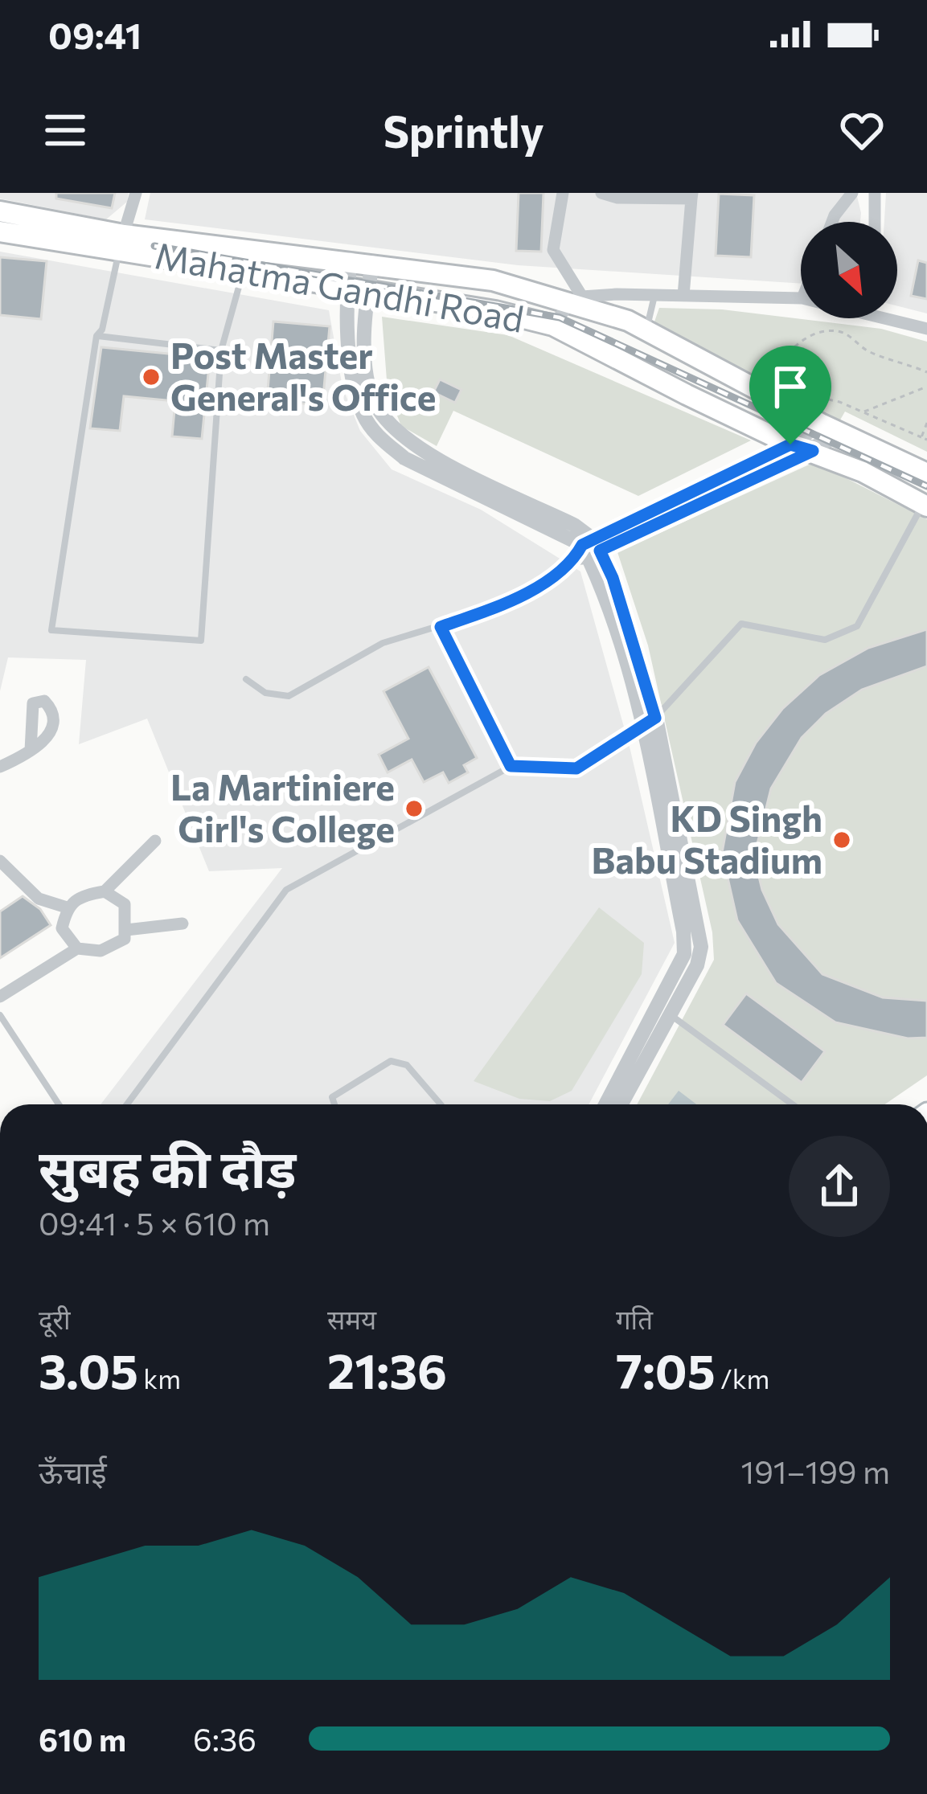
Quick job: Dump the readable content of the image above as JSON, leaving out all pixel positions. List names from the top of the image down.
{
  "streets": {
    "main road": ["Mahatma Gandhi Road"]
  },
  "places": ["Post Master General's Office", "La Martiniere Girl's College", "KD Singh Babu Stadium"],
  "north": "bottom right",
  "page": {
    "status": "09:41",
    "header": "Sprintly",
    "heading": ["सुबह की दौड़", "09:41 · 5 × 610 m"],
    "stats": [
      ["दूरी", "3.05 km"],
      ["समय", "21:36"],
      ["गति", "7:05 /km"]
    ],
    "chart": ["ऊँचाई", "191–199 m"],
    "list": [
      {
        "name": "610 m",
        "note": "6:36"
      }
    ]
  }
}
